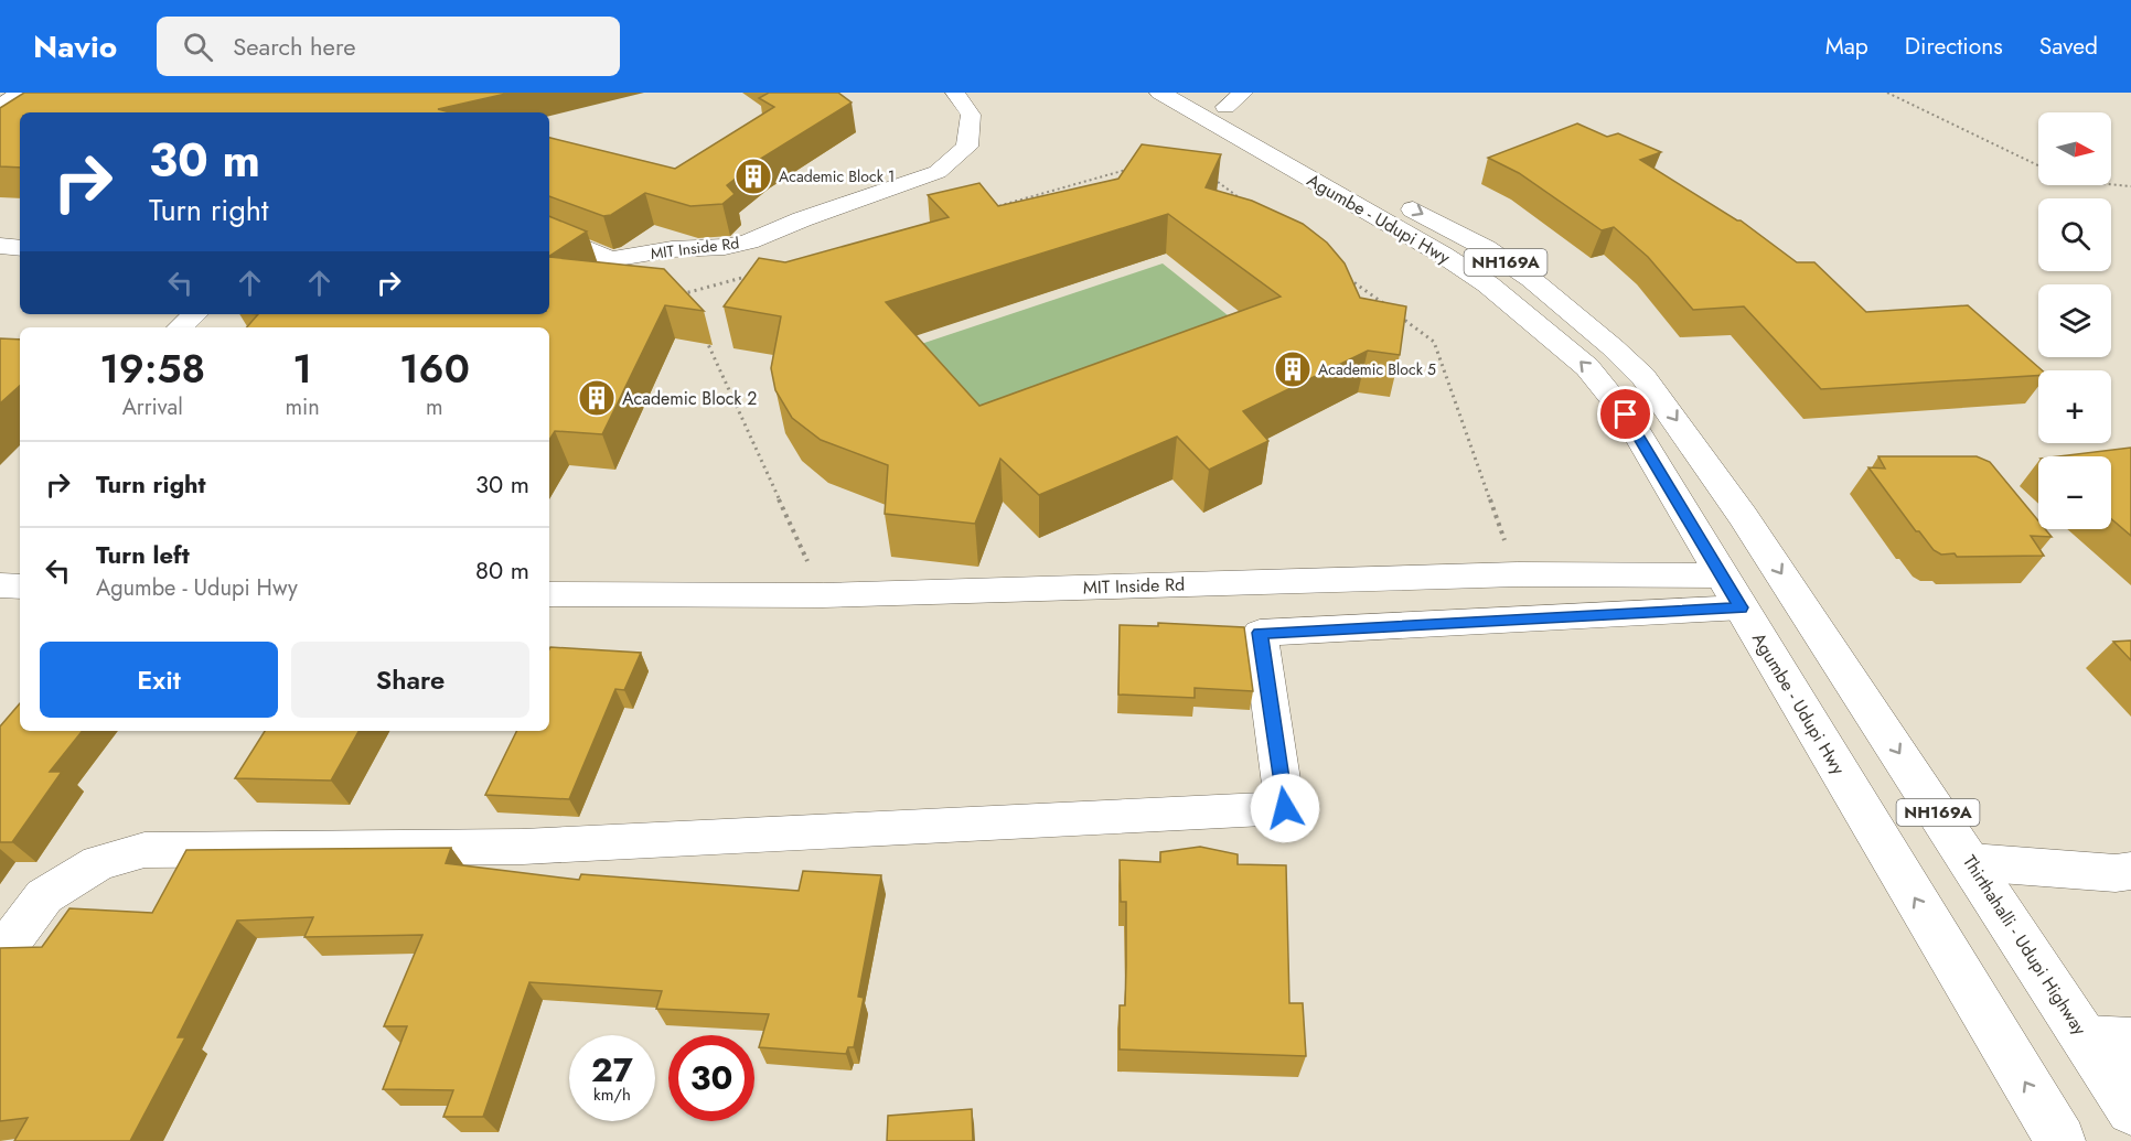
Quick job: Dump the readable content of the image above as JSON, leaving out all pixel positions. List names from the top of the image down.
{
  "streets": {
    "highway": ["Agumbe - Udupi Hwy", "NH169A", "Thirthahalli - Udupi Highway"],
    "street": ["MIT Inside Rd"]
  },
  "crossings": [
    ["Agumbe - Udupi Hwy", "MIT Inside Rd"],
    ["Agumbe - Udupi Hwy", "Thirthahalli - Udupi Highway"]
  ],
  "one_way": ["Thirthahalli - Udupi Highway"],
  "places": {
    "building": ["Academic Block 1", "Academic Block 5", "Academic Block 2"]
  },
  "north": "right",
  "page": {
    "header": "Navio",
    "search": "Search here",
    "nav": ["Map", "Directions", "Saved"],
    "map_buttons": ["+", "−"],
    "turn": ["30 m", "Turn right"],
    "eta": [
      "19:58",
      "Arrival",
      "1",
      "min",
      "160",
      "m"
    ],
    "list": [
      {
        "name": "Turn right",
        "value": "30 m"
      },
      {
        "name": "Turn left",
        "note": "Agumbe - Udupi Hwy",
        "value": "80 m"
      }
    ],
    "buttons": ["Exit", "Share"],
    "speed": "27 km/h",
    "limit": "30"
  }
}
